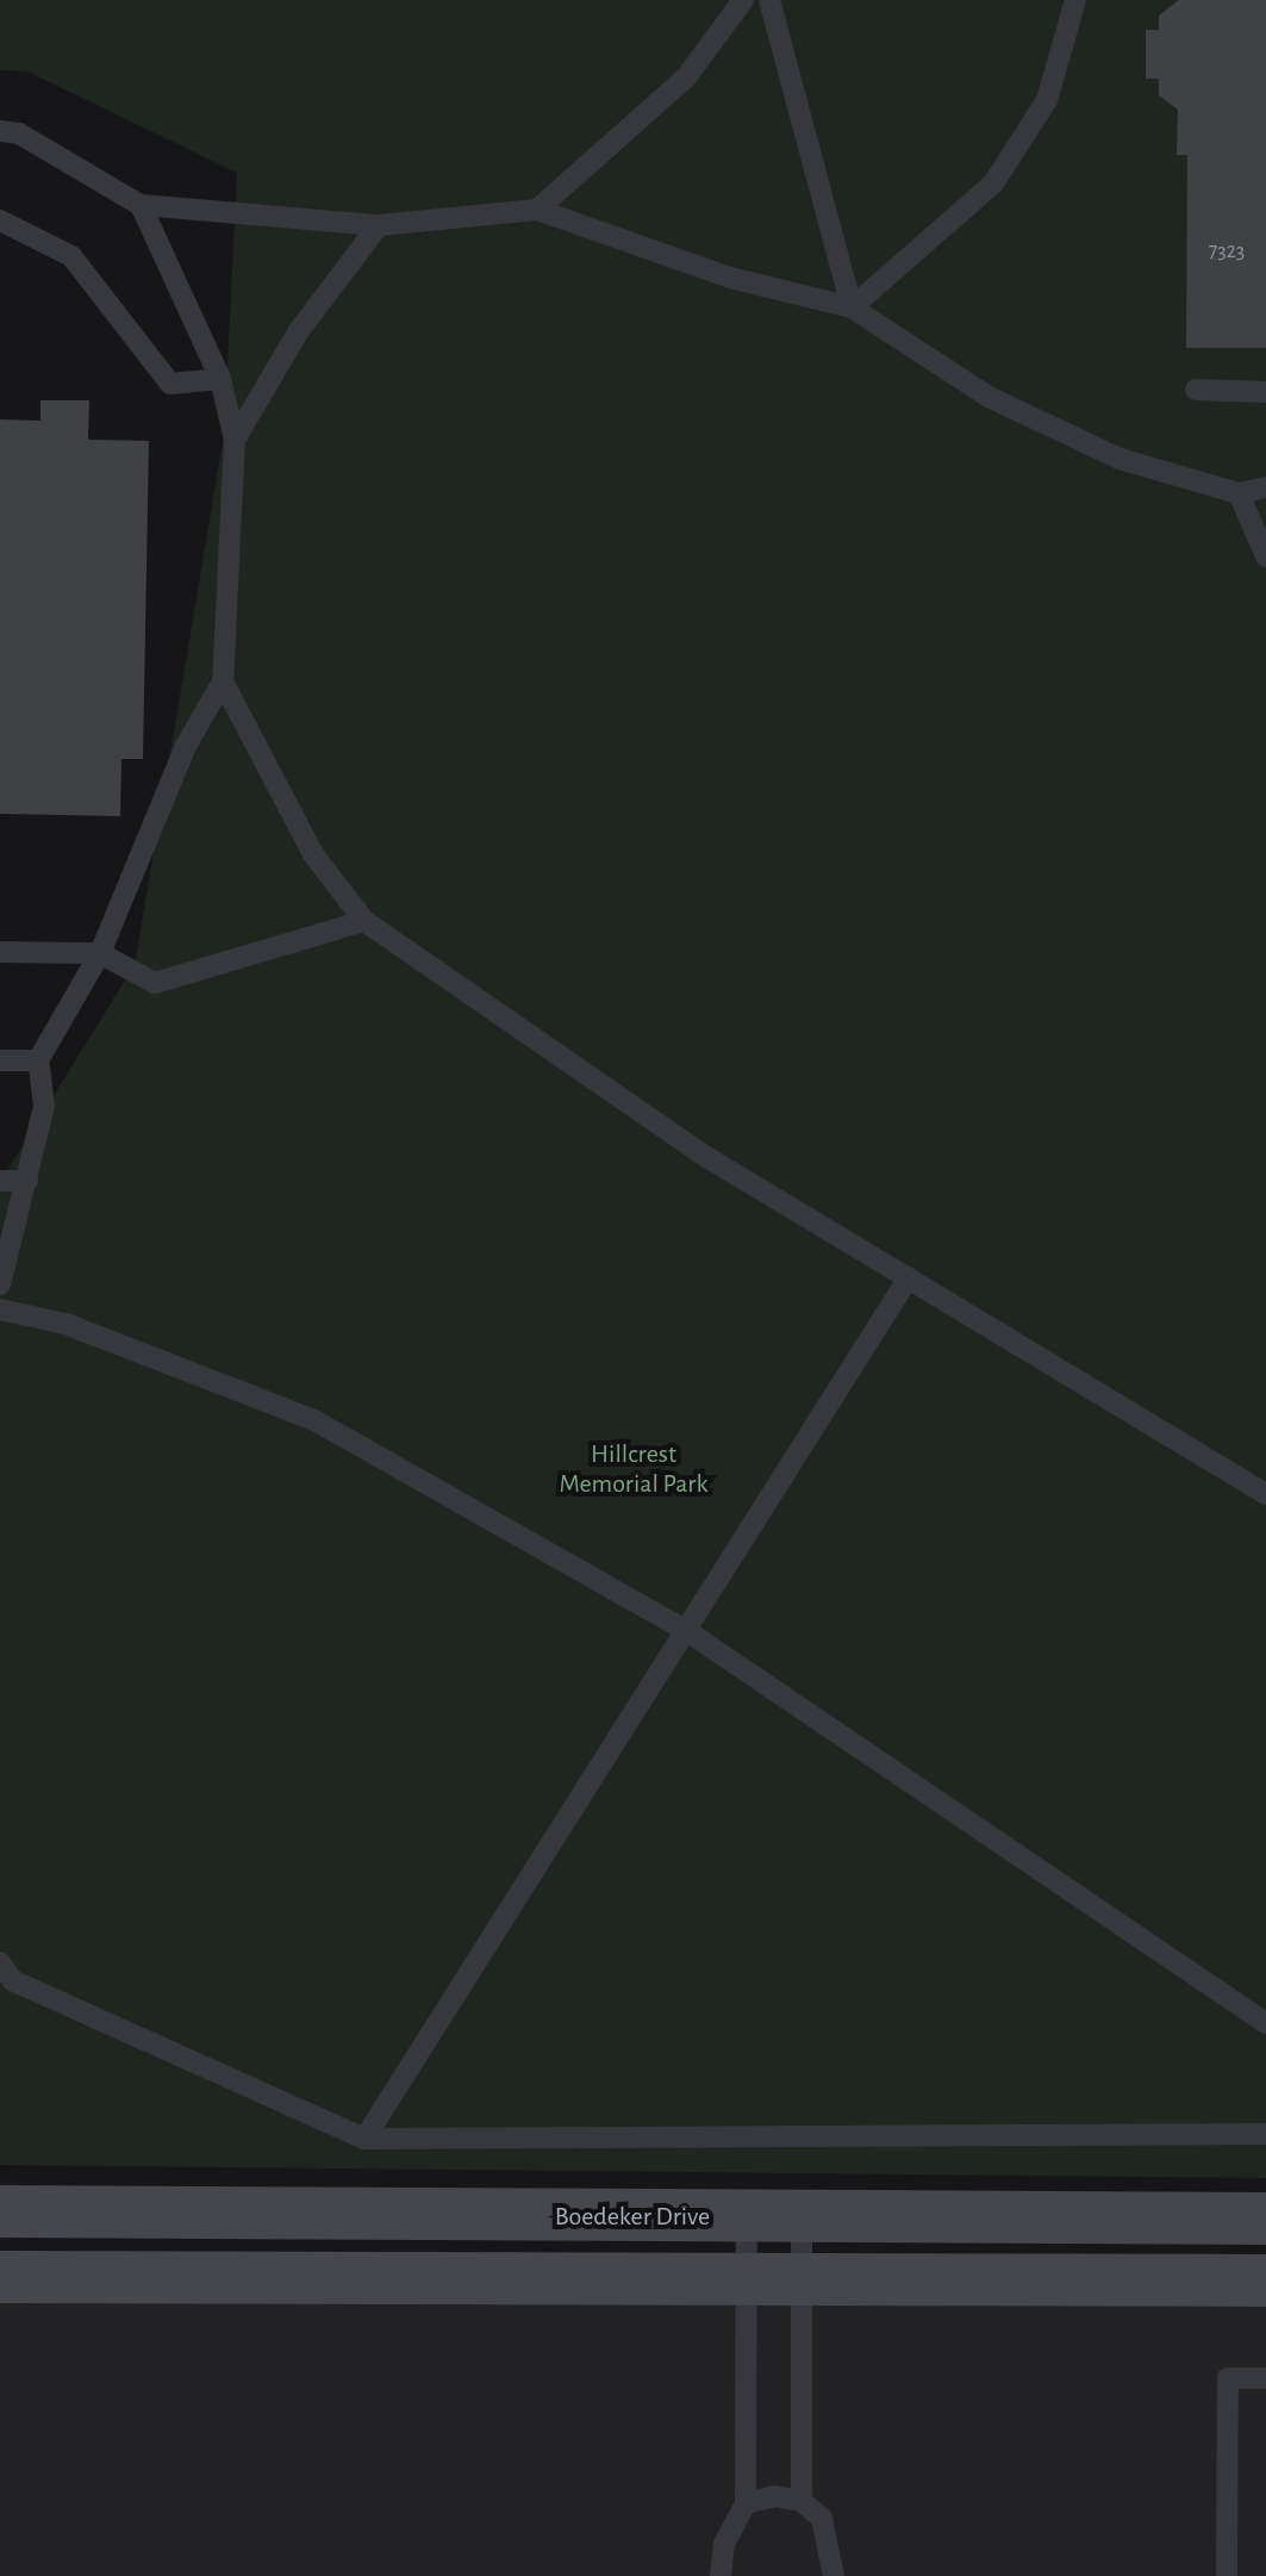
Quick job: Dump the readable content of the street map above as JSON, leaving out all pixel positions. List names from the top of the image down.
{
  "streets": {
    "main road": ["Boedeker Drive"]
  },
  "parks": ["Hillcrest Memorial Park"],
  "house_numbers": ["7323"]
}
